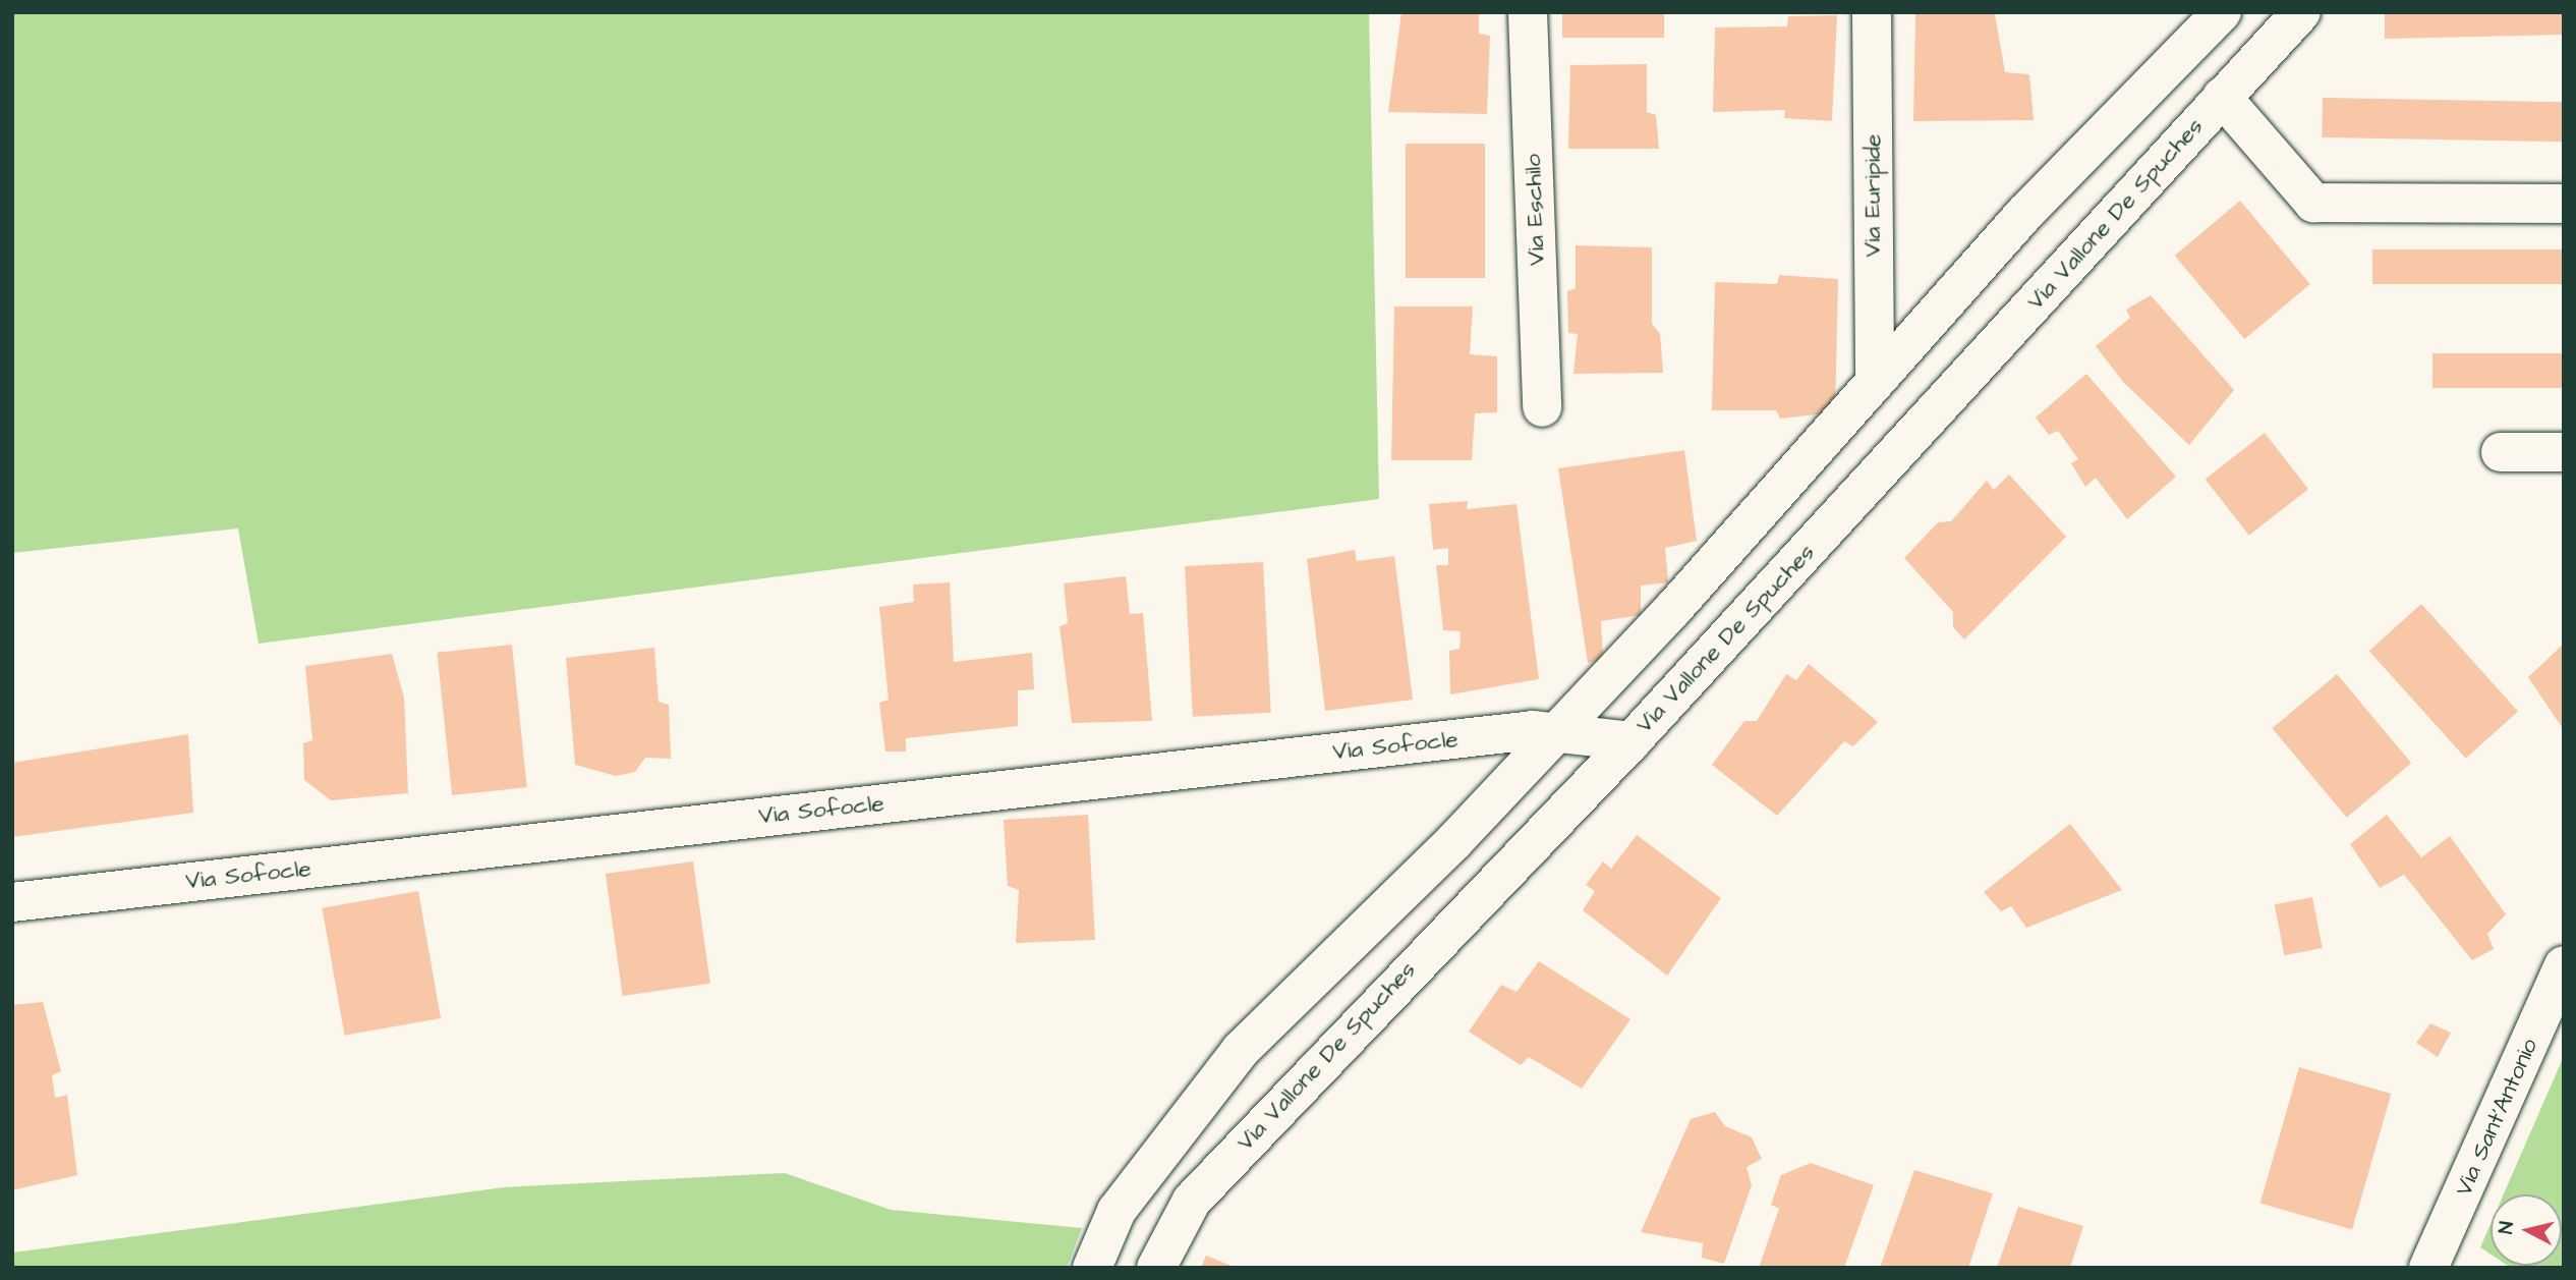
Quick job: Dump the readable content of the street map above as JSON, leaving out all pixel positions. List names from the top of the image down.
{
  "streets": {
    "street": [
      "Via Euripide",
      "Via Eschilo",
      "Via Vallone De Spuches",
      "Via Sofocle",
      "Via Sant'Antonio"
    ]
  },
  "crossings": [
    ["Via Vallone De Spuches", "Via Sofocle"]
  ],
  "north": "left"
}
